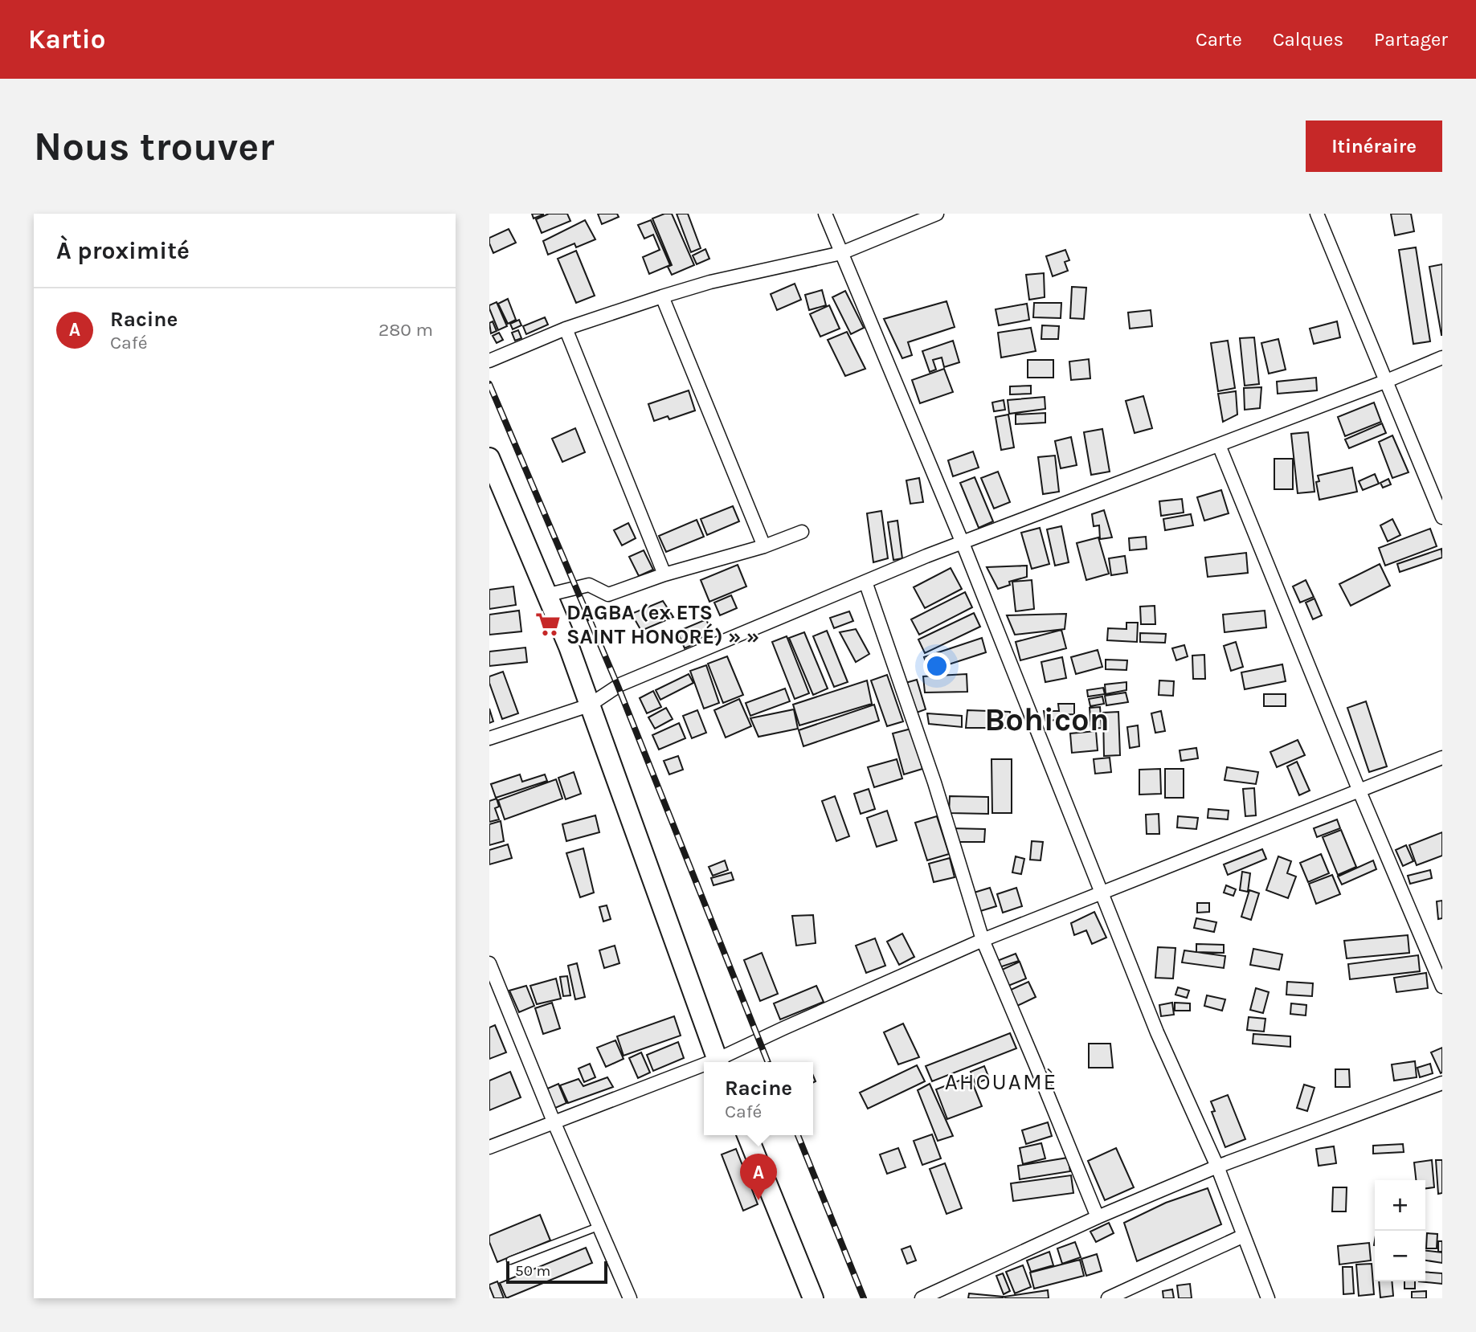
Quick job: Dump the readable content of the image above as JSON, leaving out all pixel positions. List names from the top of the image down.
{
  "districts": ["Bohicon", "AHOUAMÈ"],
  "places": {
    "supermarket": ["DAGBA (ex ETS SAINT HONORÉ) » »"]
  },
  "scale_bar": "50 m",
  "page": {
    "header": "Kartio",
    "nav": ["Carte", "Calques", "Partager"],
    "buttons": "Itinéraire",
    "title": "Nous trouver",
    "heading": "À proximité",
    "list": [
      {
        "mark": "A",
        "name": "Racine",
        "note": "Café",
        "value": "280 m"
      }
    ],
    "popup": ["Racine", "Café"],
    "pins": "A",
    "map_buttons": ["+", "−"],
    "scale": "50 m"
  }
}
